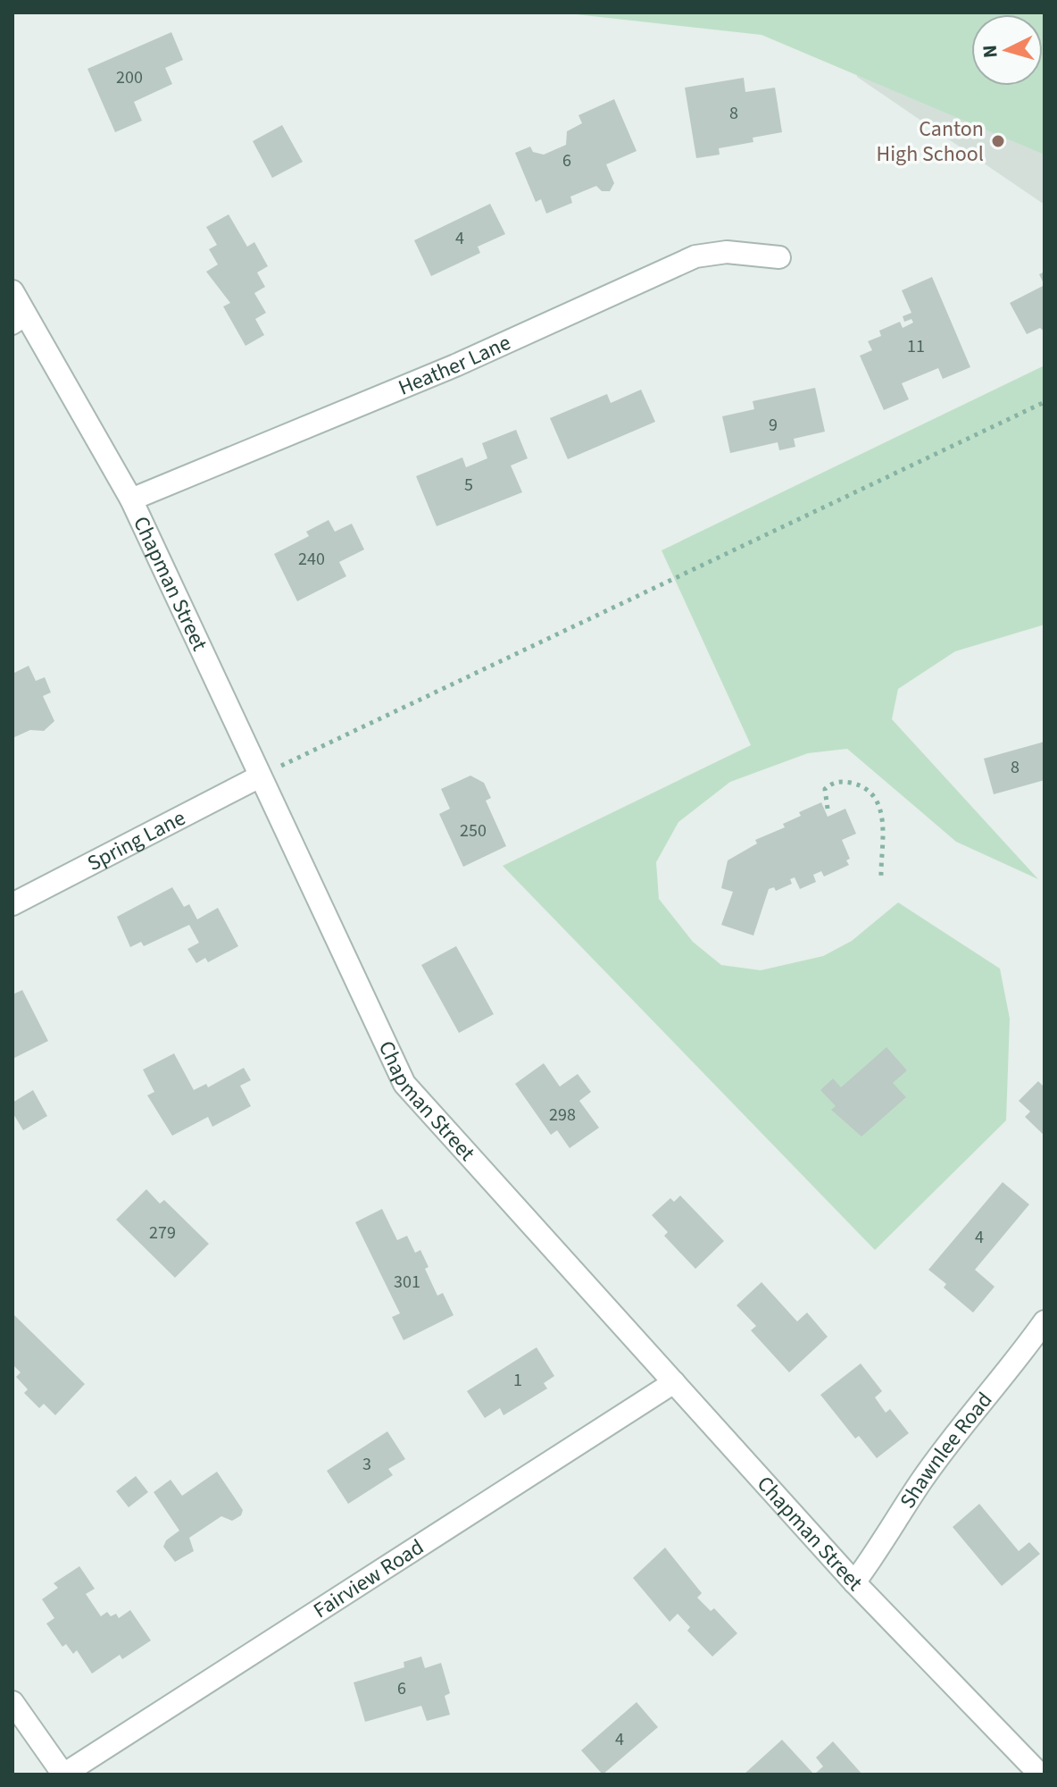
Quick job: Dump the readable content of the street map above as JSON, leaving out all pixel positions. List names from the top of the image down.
{
  "streets": {
    "street": [
      "Heather Lane",
      "Chapman Street",
      "Spring Lane",
      "Shawnlee Road",
      "Fairview Road"
    ]
  },
  "crossings": [
    ["Heather Lane", "Chapman Street"],
    ["Chapman Street", "Spring Lane"],
    ["Chapman Street", "Shawnlee Road"],
    ["Chapman Street", "Fairview Road"]
  ],
  "places": ["Canton High School"],
  "house_numbers": [
    "200",
    "8",
    "6",
    "4",
    "11",
    "9",
    "5",
    "240",
    "8",
    "250",
    "298",
    "279",
    "4",
    "301",
    "1",
    "3",
    "6",
    "4"
  ],
  "north": "left"
}
